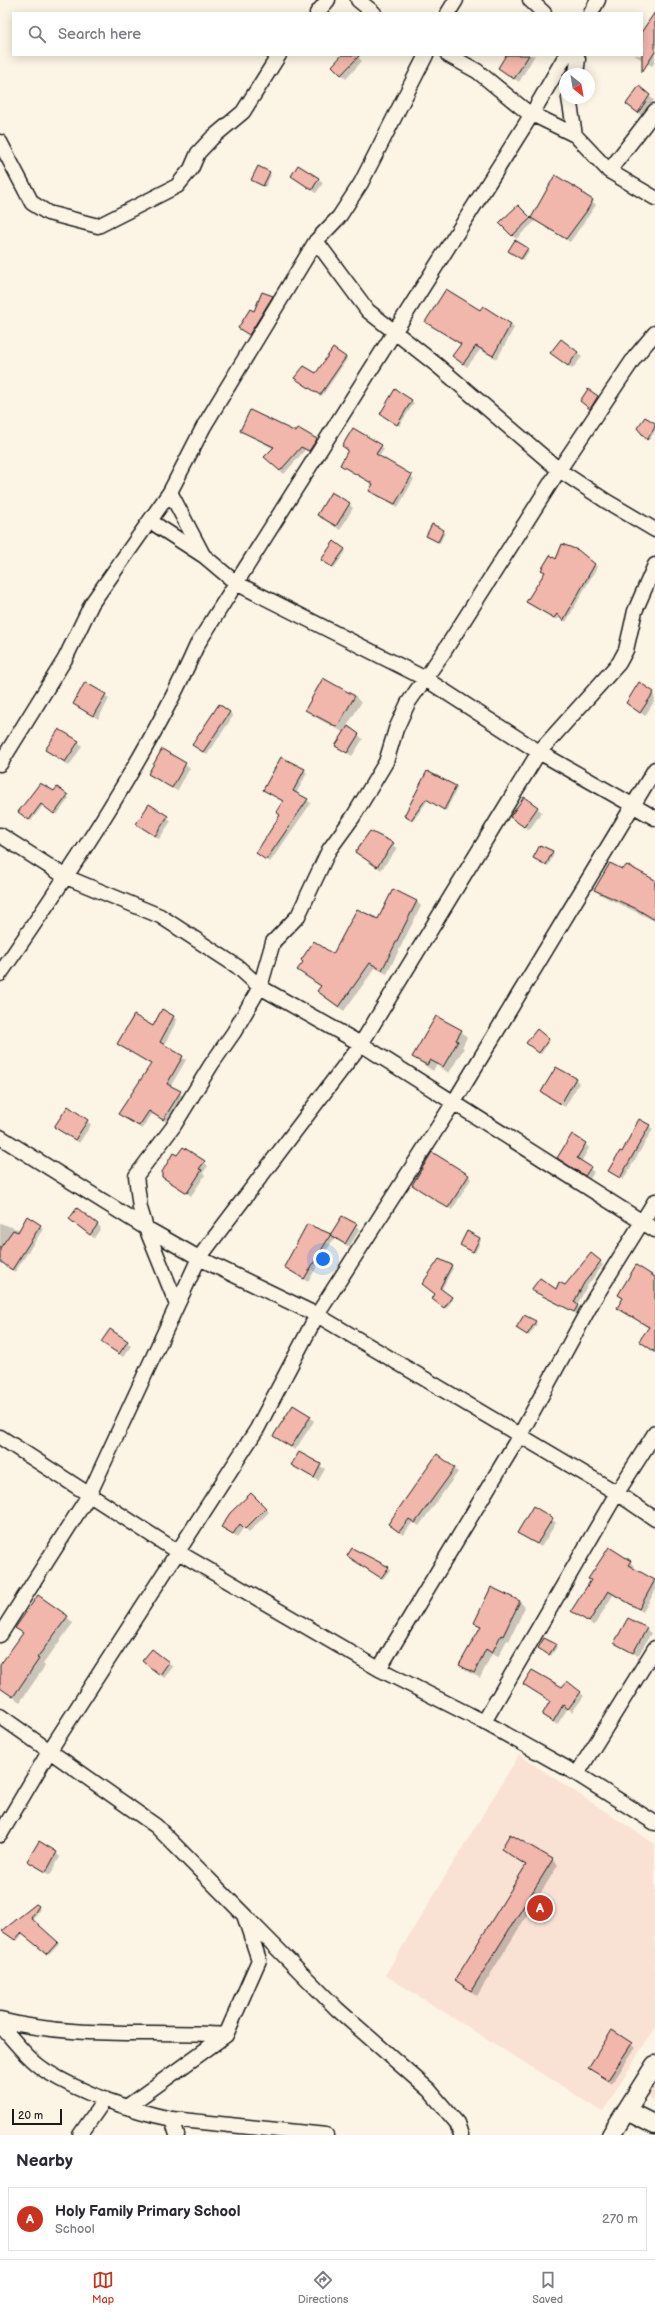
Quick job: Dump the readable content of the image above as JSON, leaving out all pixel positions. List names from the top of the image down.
{
  "scale_bar": "20 m",
  "north": "bottom right",
  "page": {
    "search": "Search here",
    "pins": "A",
    "scale": "20 m",
    "heading": "Nearby",
    "list": [
      {
        "mark": "A",
        "name": "Holy Family Primary School",
        "note": "School",
        "value": "270 m"
      }
    ],
    "nav": ["Map", "Directions", "Saved"]
  }
}
